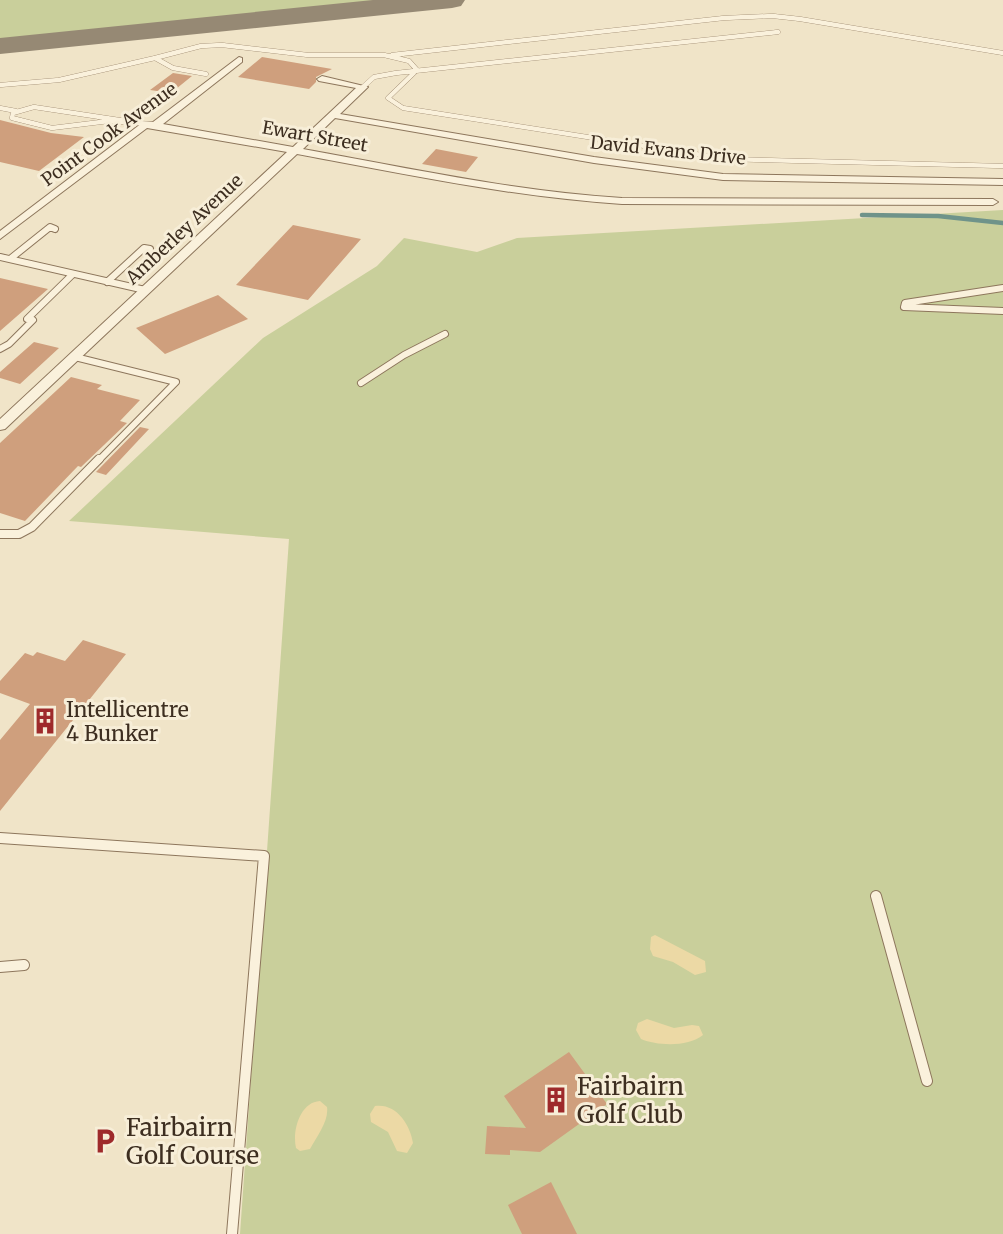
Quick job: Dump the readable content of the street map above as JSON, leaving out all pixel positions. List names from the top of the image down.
{
  "streets": {
    "street": [
      "Point Cook Avenue",
      "Ewart Street",
      "David Evans Drive",
      "Amberley Avenue"
    ]
  },
  "crossings": [
    ["Point Cook Avenue", "Ewart Street"],
    ["Ewart Street", "Amberley Avenue"],
    ["David Evans Drive", "Amberley Avenue"]
  ],
  "places": {
    "building": ["Intellicentre 4 Bunker", "Fairbairn Golf Club"],
    "parking": ["Fairbairn Golf Course"]
  }
}
